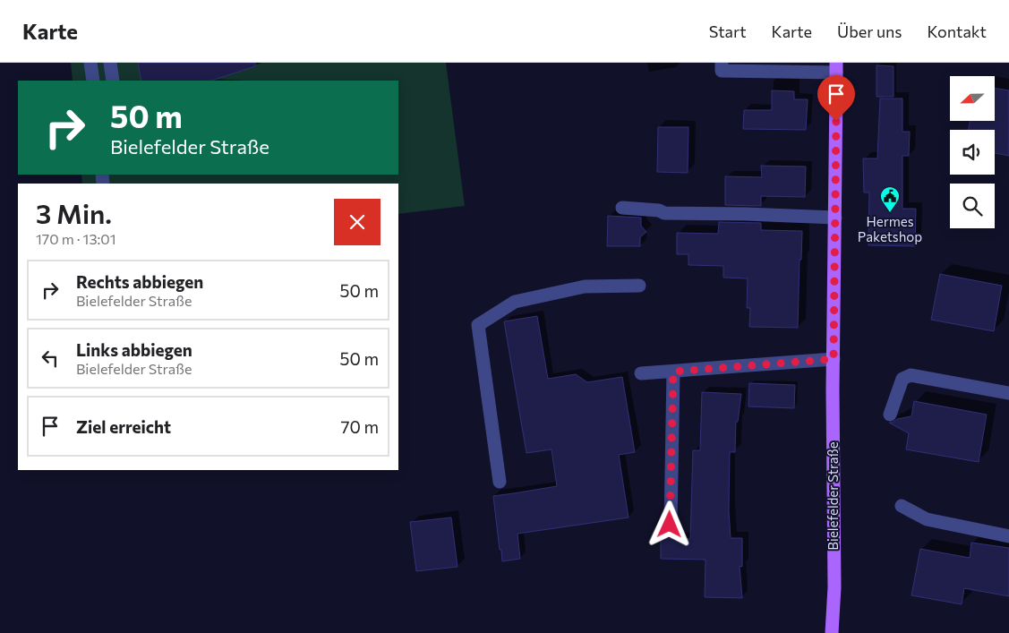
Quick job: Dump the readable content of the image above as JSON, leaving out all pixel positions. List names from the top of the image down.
{
  "streets": {
    "main road": ["Bielefelder Straße"]
  },
  "places": {
    "public building": ["Hermes Paketshop"]
  },
  "north": "left",
  "page": {
    "header": "Karte",
    "nav": [
      "Start",
      "Karte",
      "Über uns",
      "Kontakt"
    ],
    "turn": ["50 m", "Bielefelder Straße"],
    "heading": ["3 Min.", "170 m · 13:01"],
    "list": [
      {
        "name": "Rechts abbiegen",
        "note": "Bielefelder Straße",
        "value": "50 m"
      },
      {
        "name": "Links abbiegen",
        "note": "Bielefelder Straße",
        "value": "50 m"
      },
      {
        "name": "Ziel erreicht",
        "value": "70 m"
      }
    ]
  }
}
